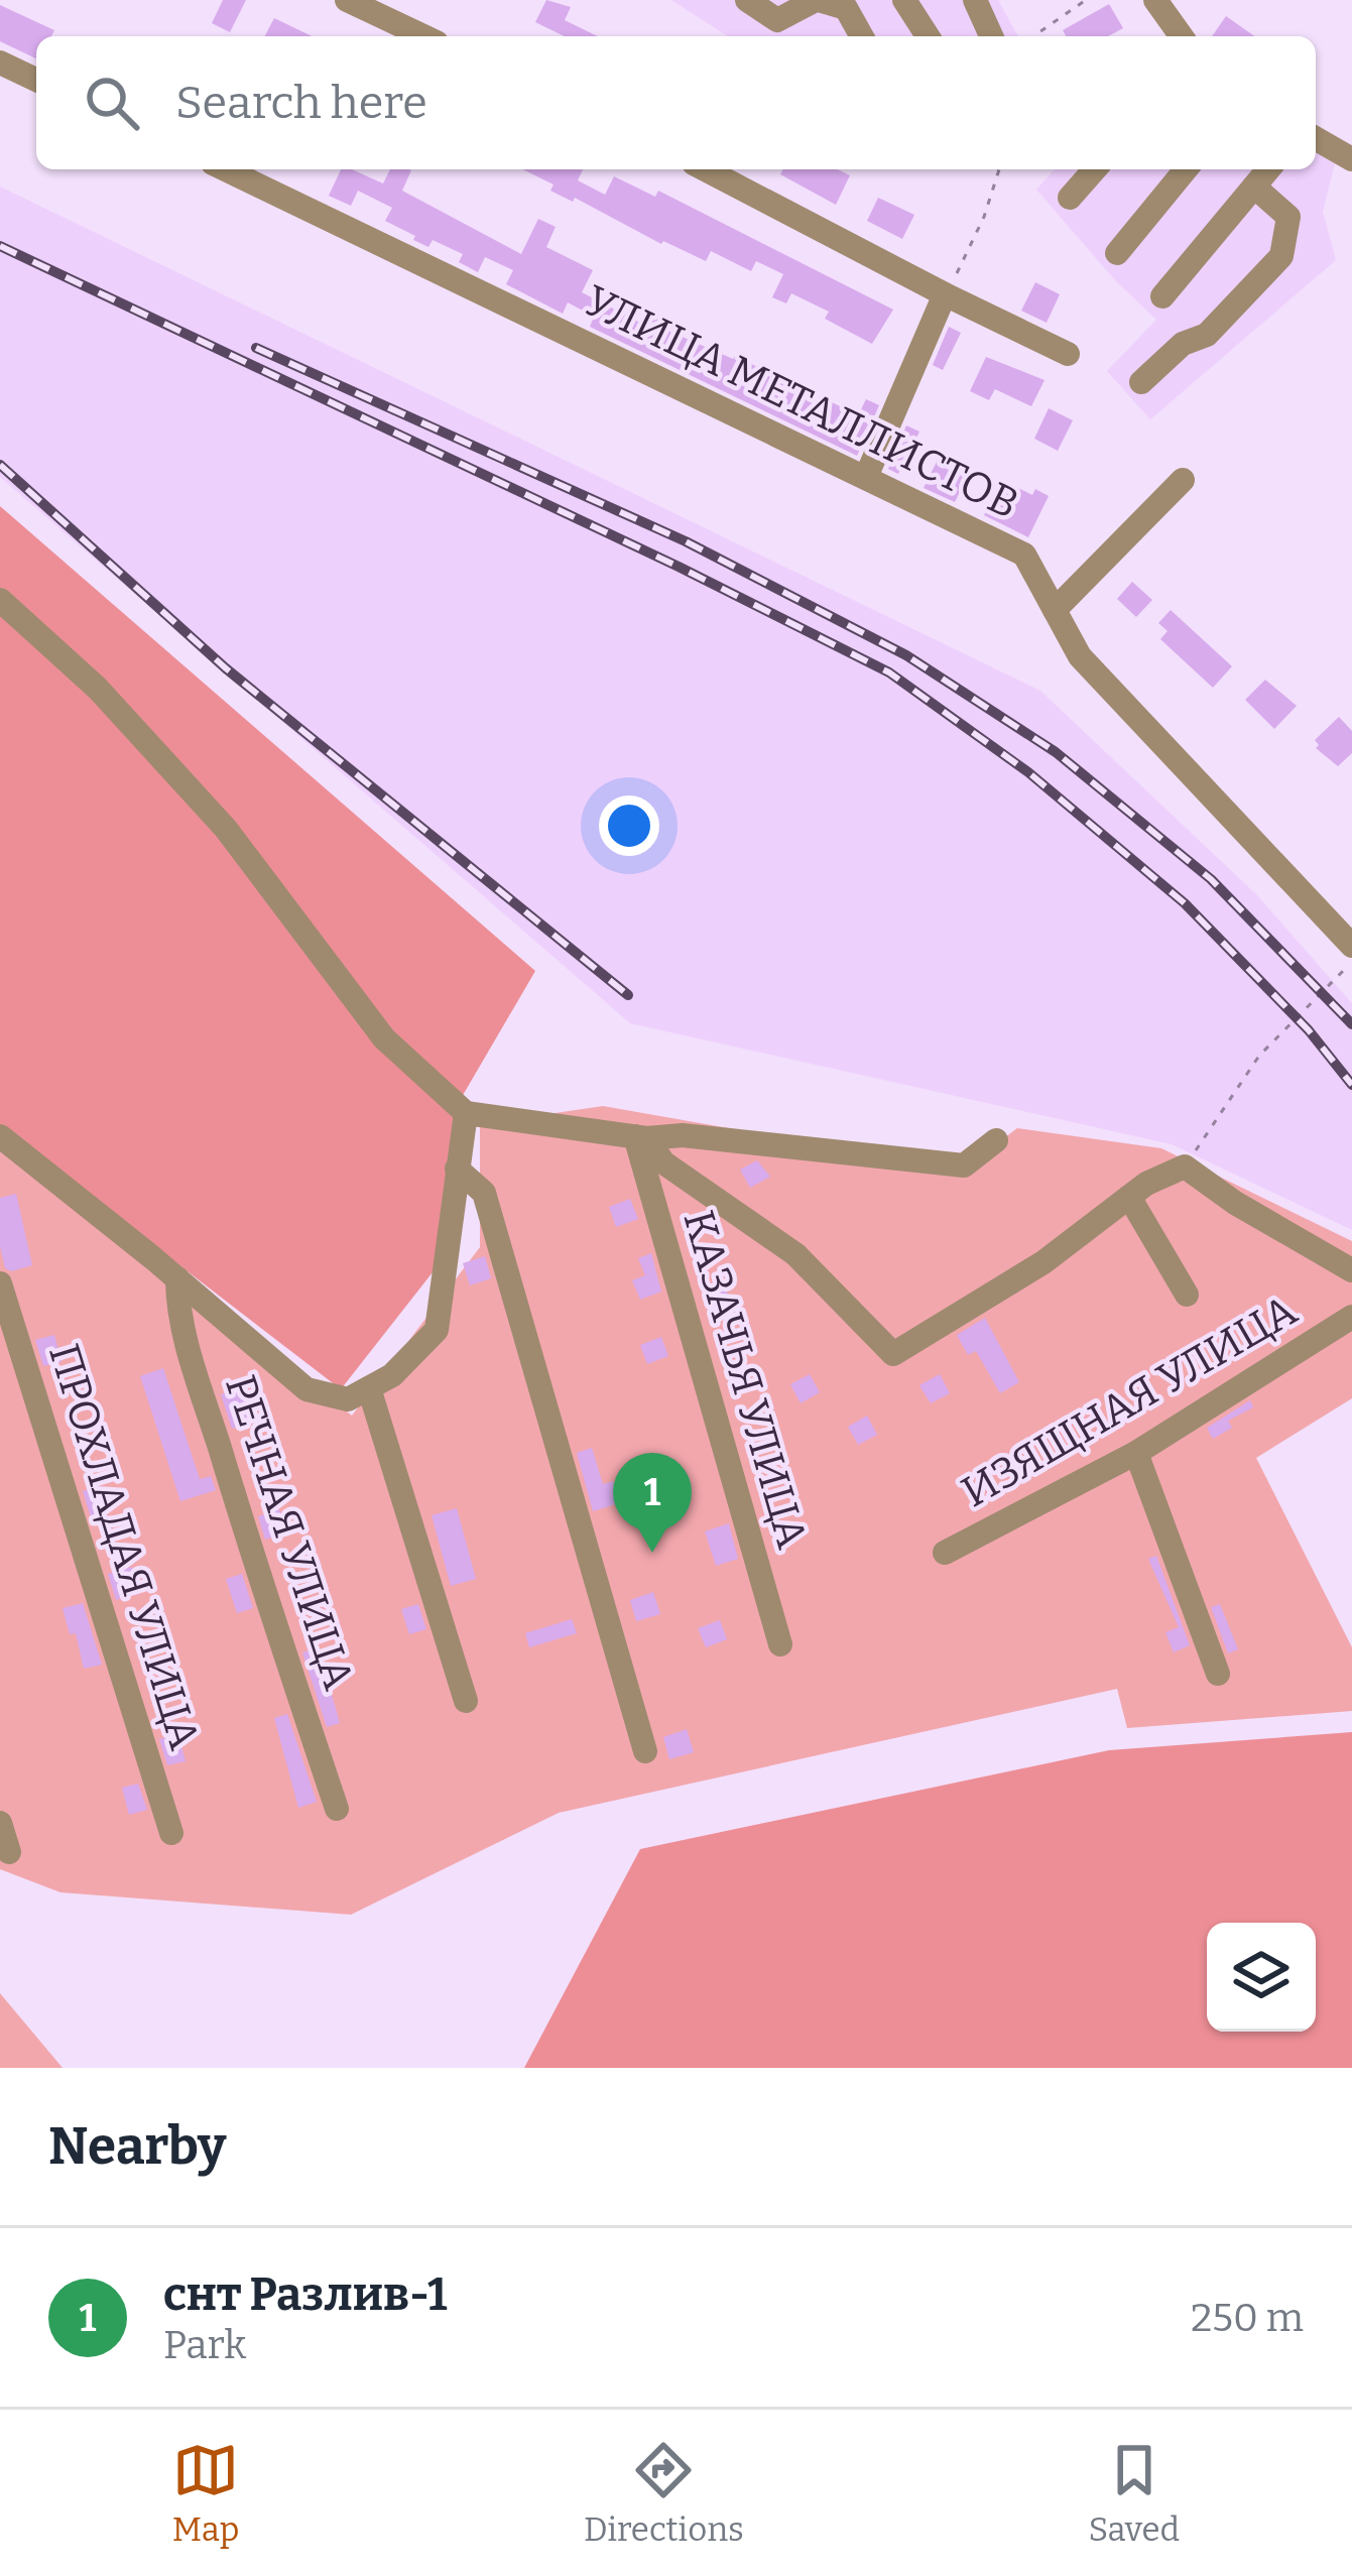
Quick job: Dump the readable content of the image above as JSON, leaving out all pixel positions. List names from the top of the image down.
{
  "streets": {
    "street": [
      "УЛИЦА МЕТАЛЛИСТОВ",
      "КАЗАЧЬЯ УЛИЦА",
      "ИЗЯЩНАЯ УЛИЦА",
      "РЕЧНАЯ УЛИЦА",
      "ПРОХЛАДАЯ УЛИЦА"
    ]
  },
  "page": {
    "search": "Search here",
    "pins": "1",
    "heading": "Nearby",
    "list": [
      {
        "mark": "1",
        "name": "снт Разлив-1",
        "note": "Park",
        "value": "250 m"
      }
    ],
    "nav": ["Map", "Directions", "Saved"]
  }
}
